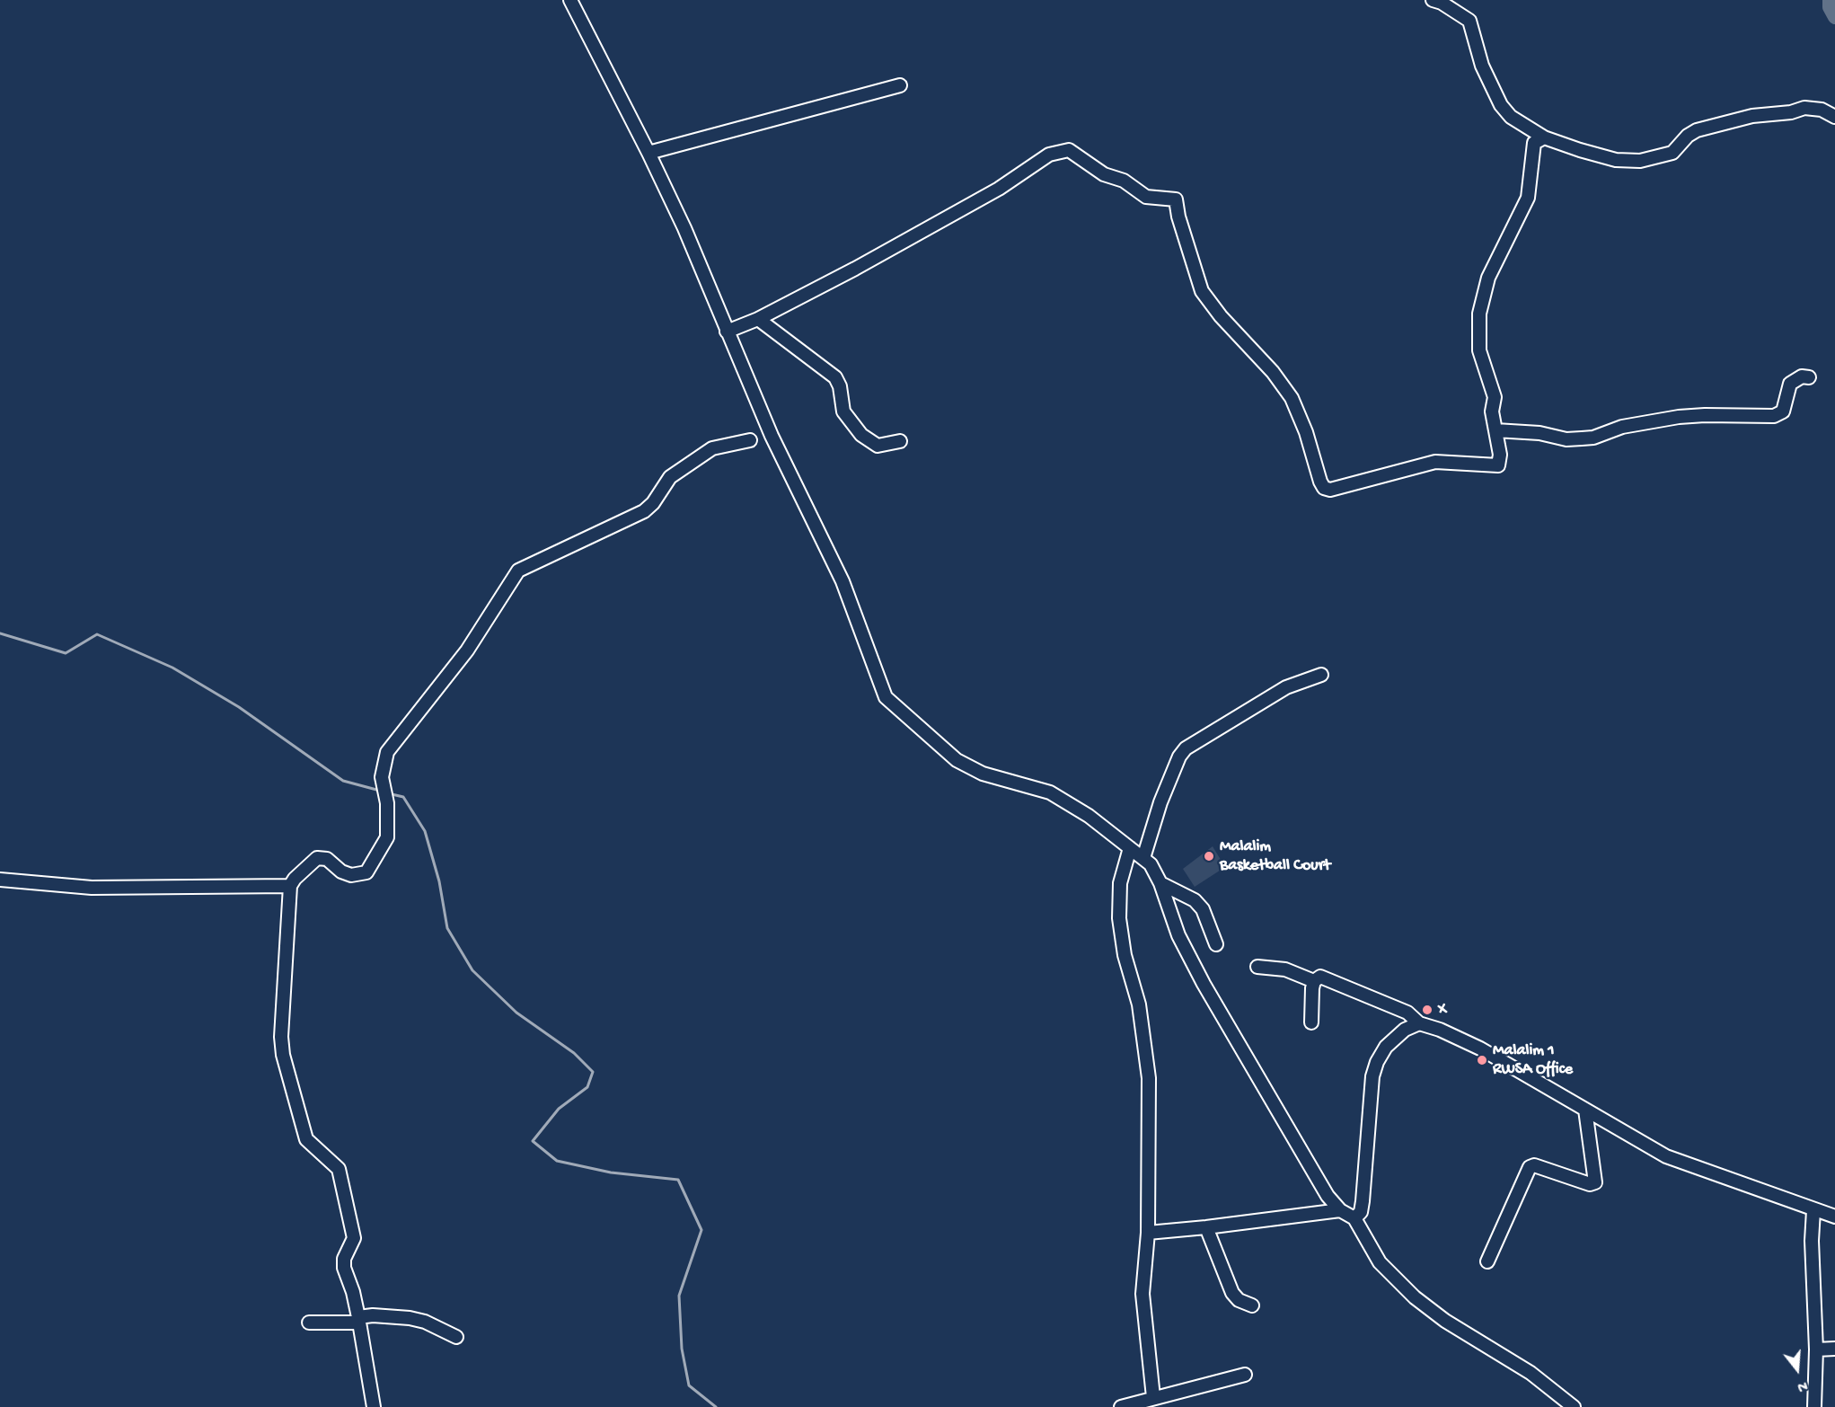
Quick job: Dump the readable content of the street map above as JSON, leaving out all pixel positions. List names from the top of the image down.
{
  "places": ["Malalim Basketball Court", "X", "Malalim 1 RWSA Office"],
  "north": "bottom"
}
